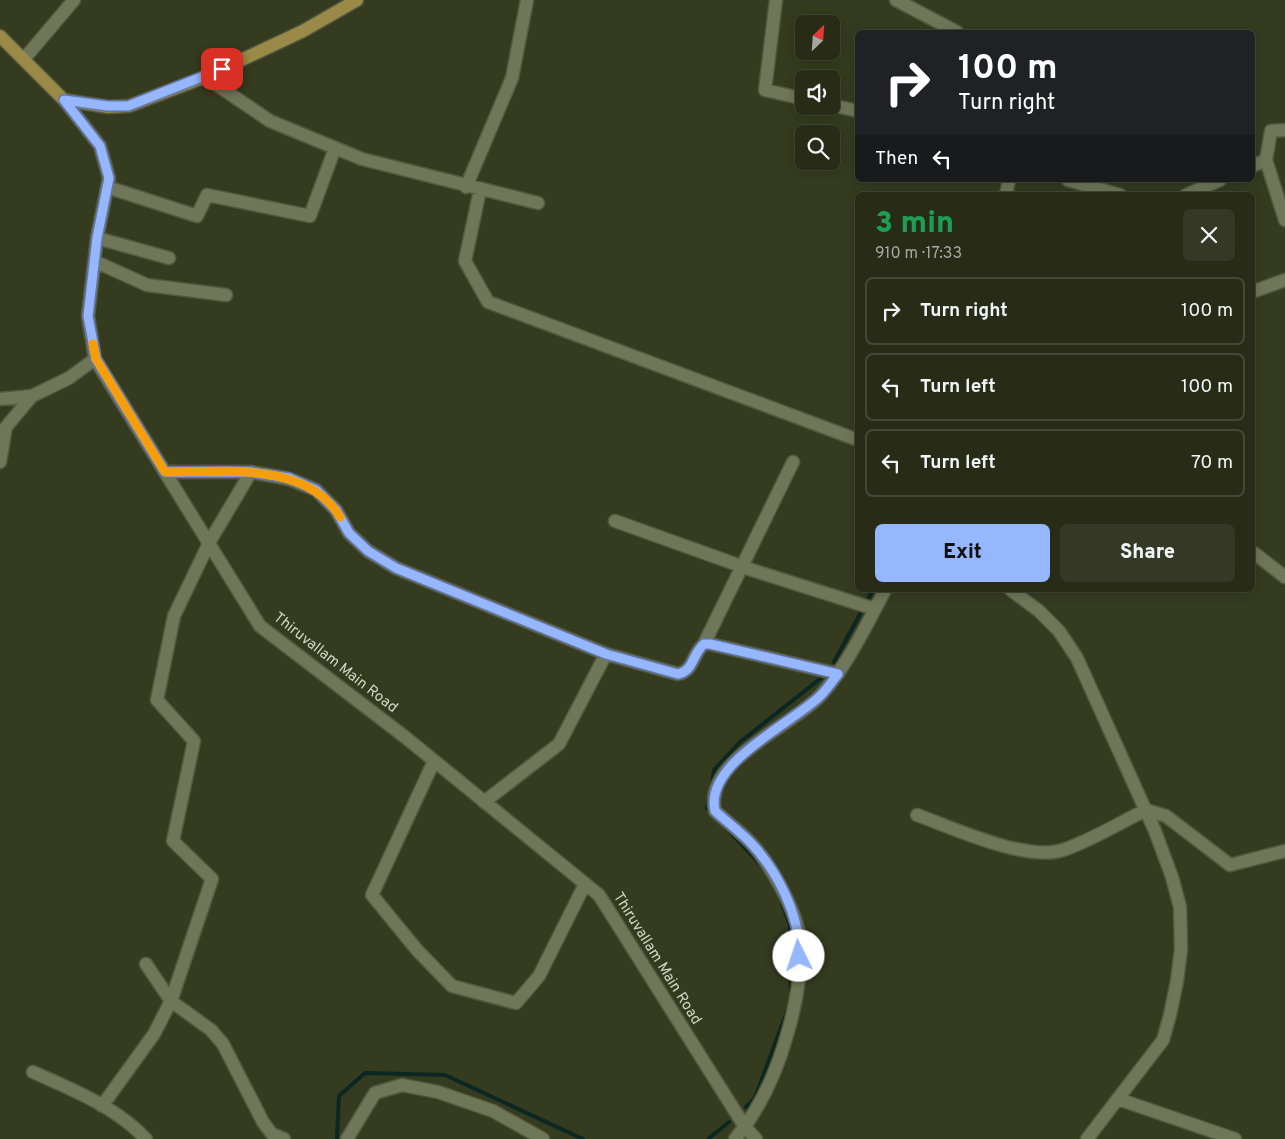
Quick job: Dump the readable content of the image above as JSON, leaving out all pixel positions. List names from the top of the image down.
{
  "streets": {
    "main road": ["Thiruvallam Main Road"]
  },
  "north": "top right",
  "page": {
    "turn": ["100 m", "Turn right"],
    "then": "Then",
    "heading": ["3 min", "910 m · 17:33"],
    "list": [
      {
        "name": "Turn right",
        "value": "100 m"
      },
      {
        "name": "Turn left",
        "value": "100 m"
      },
      {
        "name": "Turn left",
        "value": "70 m"
      }
    ],
    "buttons": ["Exit", "Share"]
  }
}
